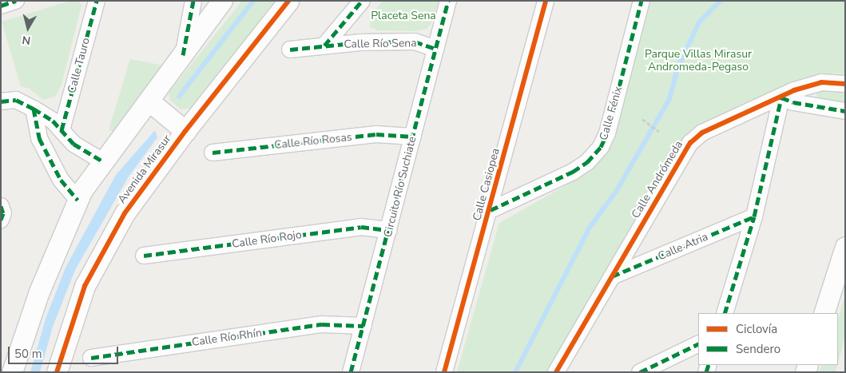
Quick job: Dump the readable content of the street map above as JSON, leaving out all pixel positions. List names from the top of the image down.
{
  "streets": {
    "street": [
      "Calle Río Sena",
      "Calle Tauro",
      "Calle Fénix",
      "Calle Río Rosas",
      "Avenida Mirasur",
      "Calle Andrómeda",
      "Calle Casiopea",
      "Circuito Río Suchiate",
      "Calle Río Rojo",
      "Calle Atria",
      "Calle Río Rhín"
    ]
  },
  "crossings": [
    ["Calle Río Sena", "Circuito Río Suchiate"],
    ["Calle Fénix", "Calle Casiopea"],
    ["Calle Río Rosas", "Circuito Río Suchiate"],
    ["Calle Andrómeda", "Calle Atria"],
    ["Circuito Río Suchiate", "Calle Río Rojo"],
    ["Circuito Río Suchiate", "Calle Río Rhín"]
  ],
  "parks": ["Placeta Sena", "Parque Villas Mirasur Andromeda-Pegaso"],
  "legend": ["Ciclovía", "Sendero"],
  "scale_bar": "50 m",
  "north": "bottom"
}
